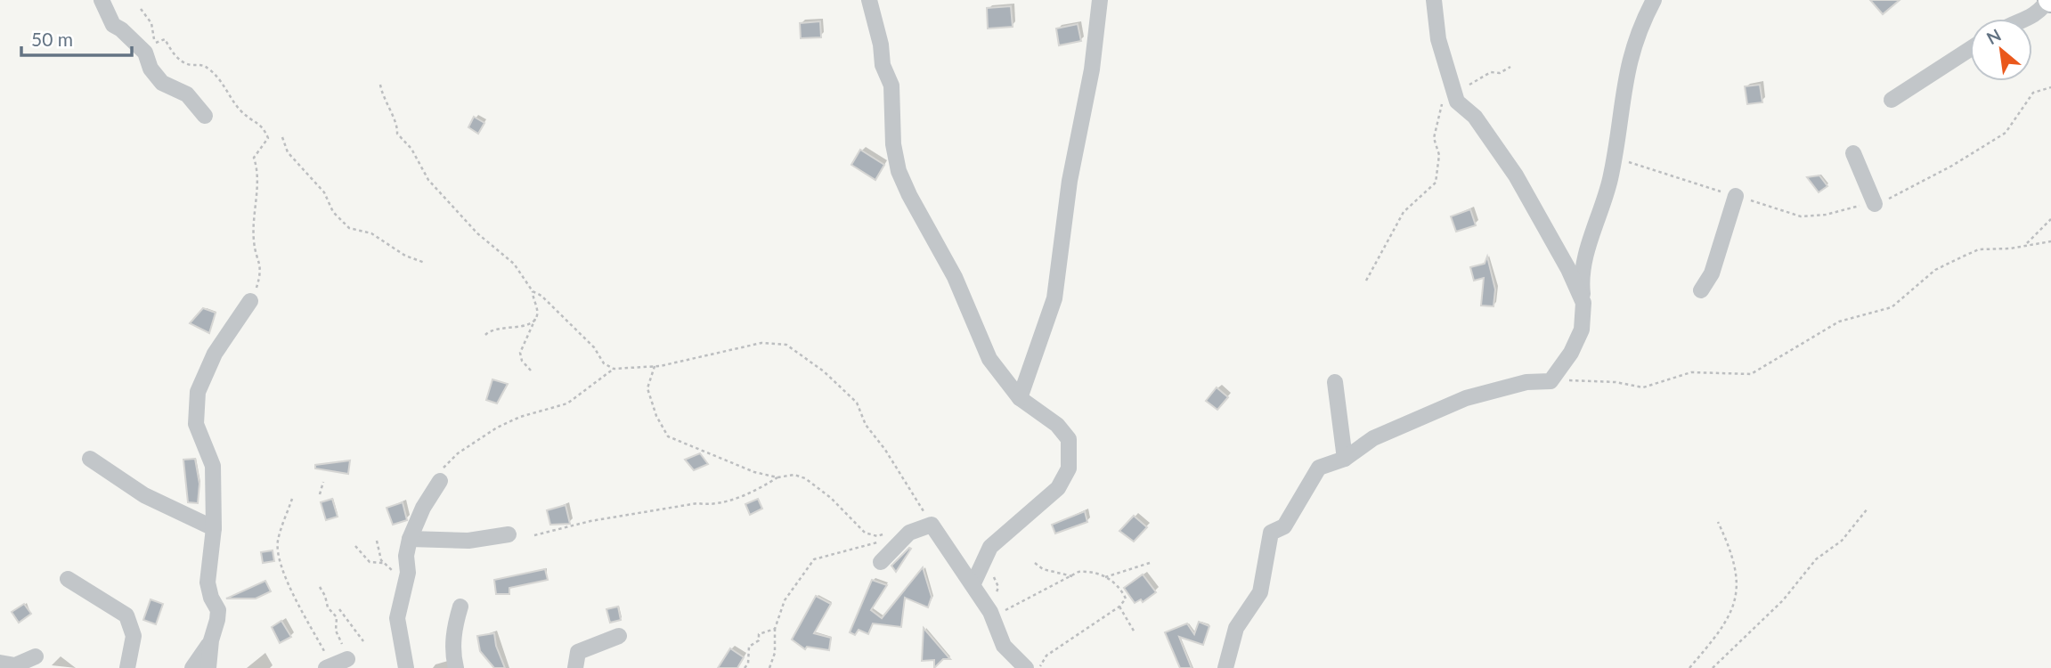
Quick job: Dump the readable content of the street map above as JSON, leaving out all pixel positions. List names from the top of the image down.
{
  "scale_bar": "50 m",
  "north": "top left"
}
